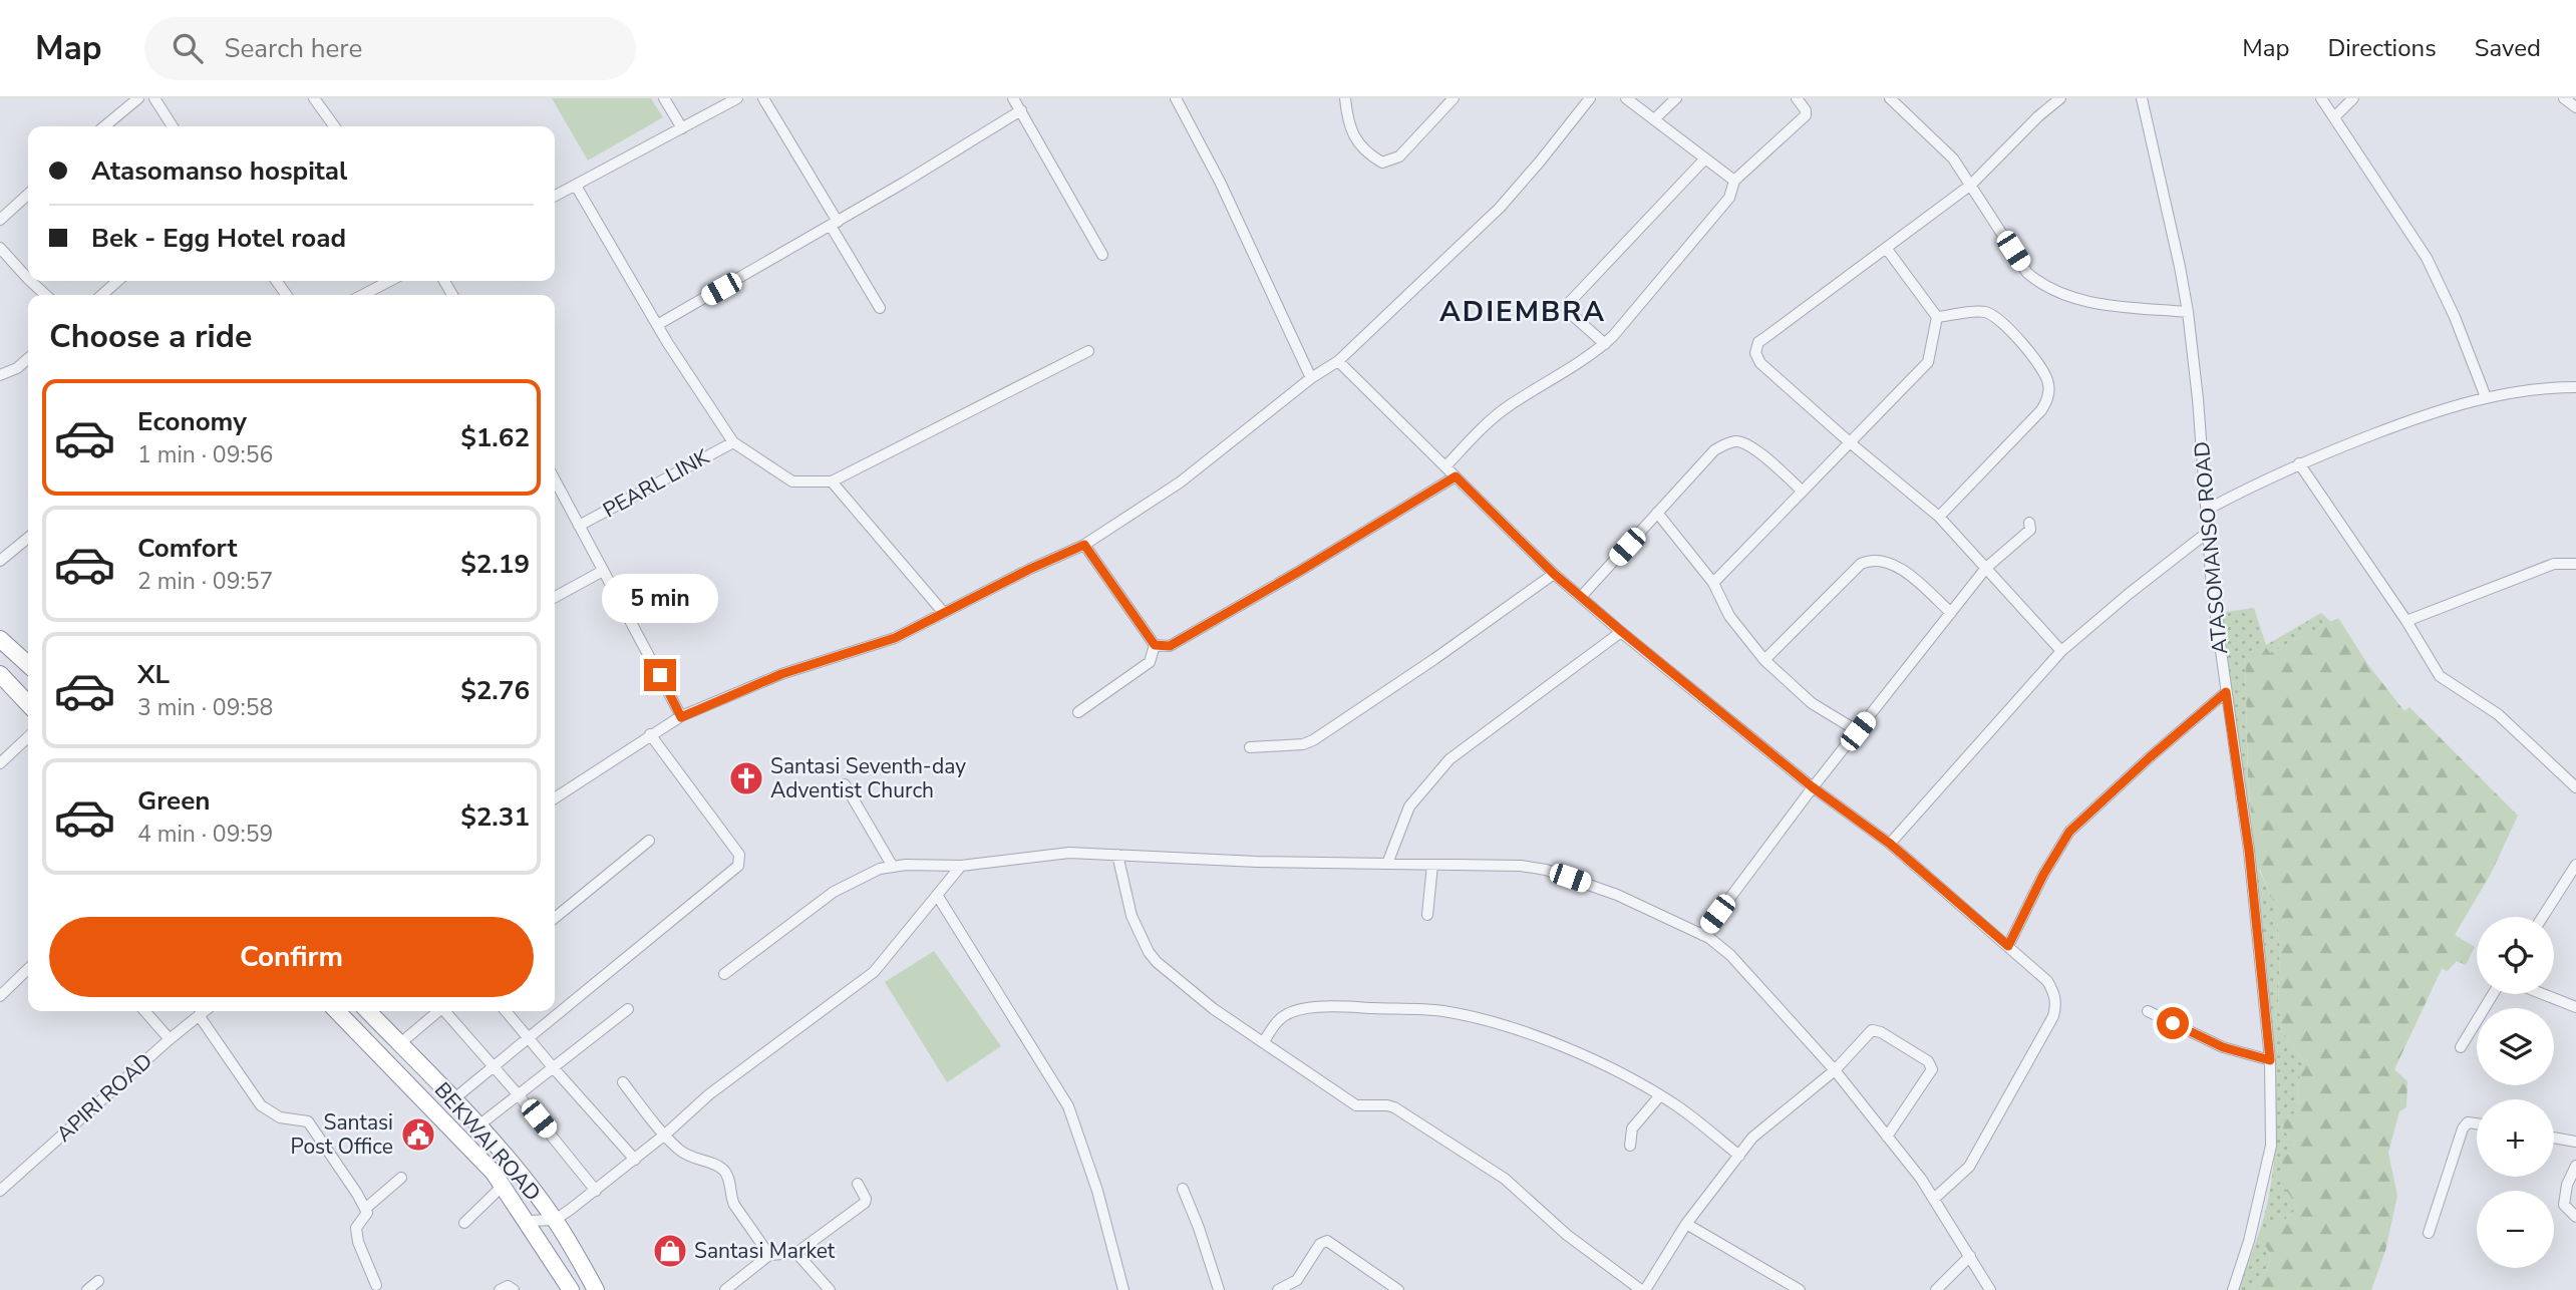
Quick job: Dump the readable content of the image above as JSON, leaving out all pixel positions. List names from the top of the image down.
{
  "streets": {
    "highway": ["BEKWAI ROAD"],
    "street": ["PEARL LINK", "ATASOMANSO ROAD", "APIRI ROAD"]
  },
  "districts": ["ADIEMBRA"],
  "places": {
    "church": ["Santasi Seventh-day Adventist Church"],
    "public building": ["Santasi Post Office"],
    "shop": ["Santasi Market"]
  },
  "page": {
    "header": "Map",
    "search": "Search here",
    "nav": ["Map", "Directions", "Saved"],
    "banner": ["Atasomanso hospital", "Bek - Egg Hotel road"],
    "heading": "Choose a ride",
    "list": [
      {
        "name": "Economy",
        "note": "1 min · 09:56",
        "value": "$1.62"
      },
      {
        "name": "Comfort",
        "note": "2 min · 09:57",
        "value": "$2.19"
      },
      {
        "name": "XL",
        "note": "3 min · 09:58",
        "value": "$2.76"
      },
      {
        "name": "Green",
        "note": "4 min · 09:59",
        "value": "$2.31"
      }
    ],
    "bubble": "5 min",
    "buttons": "Confirm",
    "map_buttons": ["+", "−"]
  }
}
